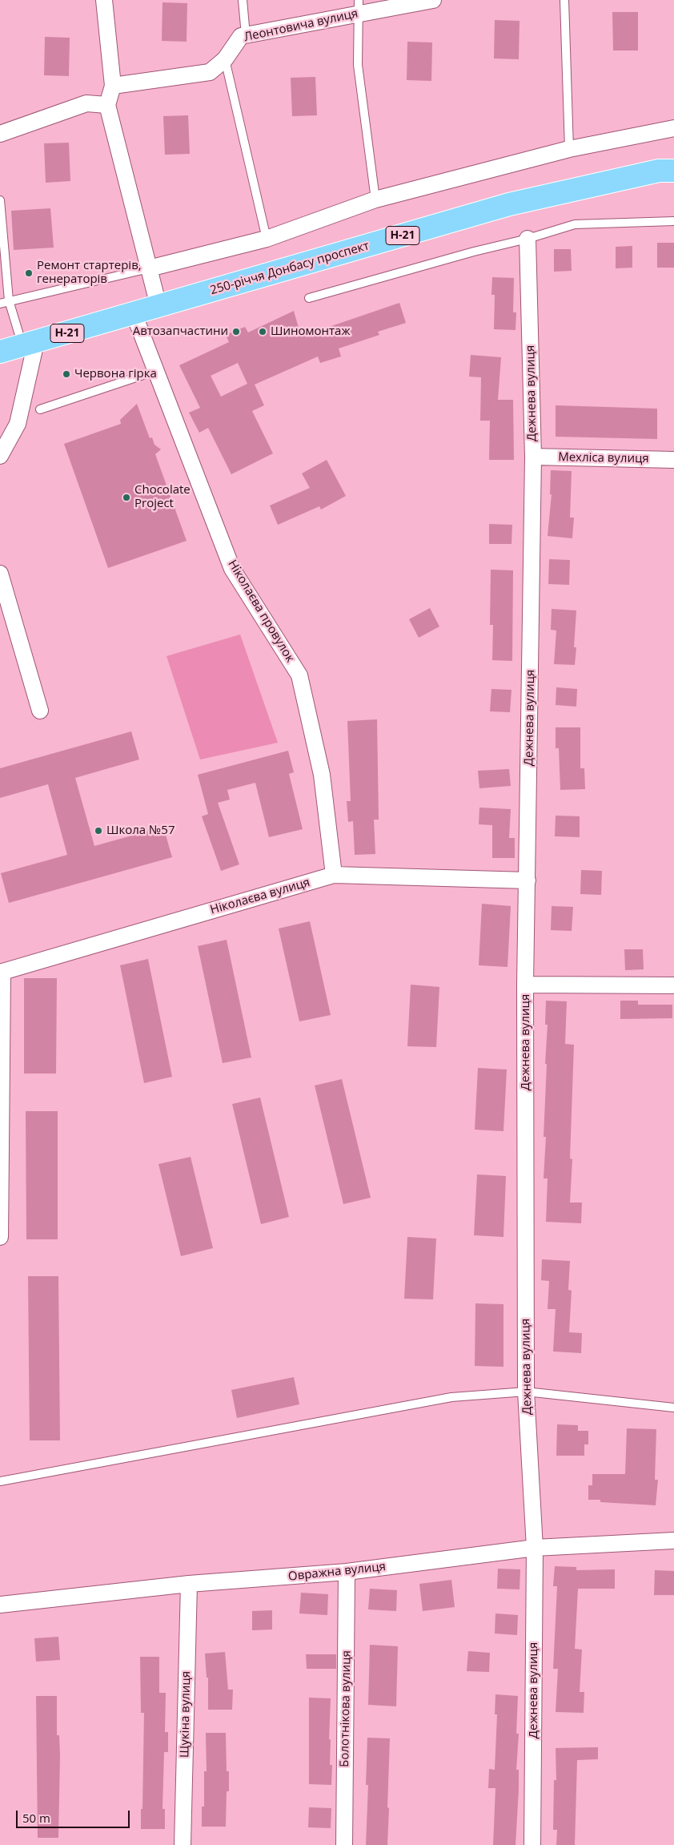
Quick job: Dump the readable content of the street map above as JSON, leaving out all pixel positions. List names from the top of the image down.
{
  "streets": {
    "main road": ["Н-21", "250-річчя Донбасу проспект"],
    "street": [
      "Леонтовича вулиця",
      "Дежнева вулиця",
      "Мехліса вулиця",
      "Ніколаєва провулок",
      "Ніколаєва вулиця",
      "Овражна вулиця",
      "Болотнікова вулиця",
      "Щукіна вулиця"
    ]
  },
  "crossings": [
    ["250-річчя Донбасу проспект", "Ніколаєва провулок"],
    ["Дежнева вулиця", "Мехліса вулиця"],
    ["Дежнева вулиця", "Ніколаєва вулиця"],
    ["Дежнева вулиця", "Овражна вулиця"],
    ["Ніколаєва провулок", "Ніколаєва вулиця"],
    ["Овражна вулиця", "Болотнікова вулиця"],
    ["Овражна вулиця", "Щукіна вулиця"]
  ],
  "places": [
    "Ремонт стартерів, генераторів",
    "Автозапчастини",
    "Шиномонтаж",
    "Червона гірка",
    "Chocolate Project",
    "Школа №57"
  ],
  "scale_bar": "50 m"
}
